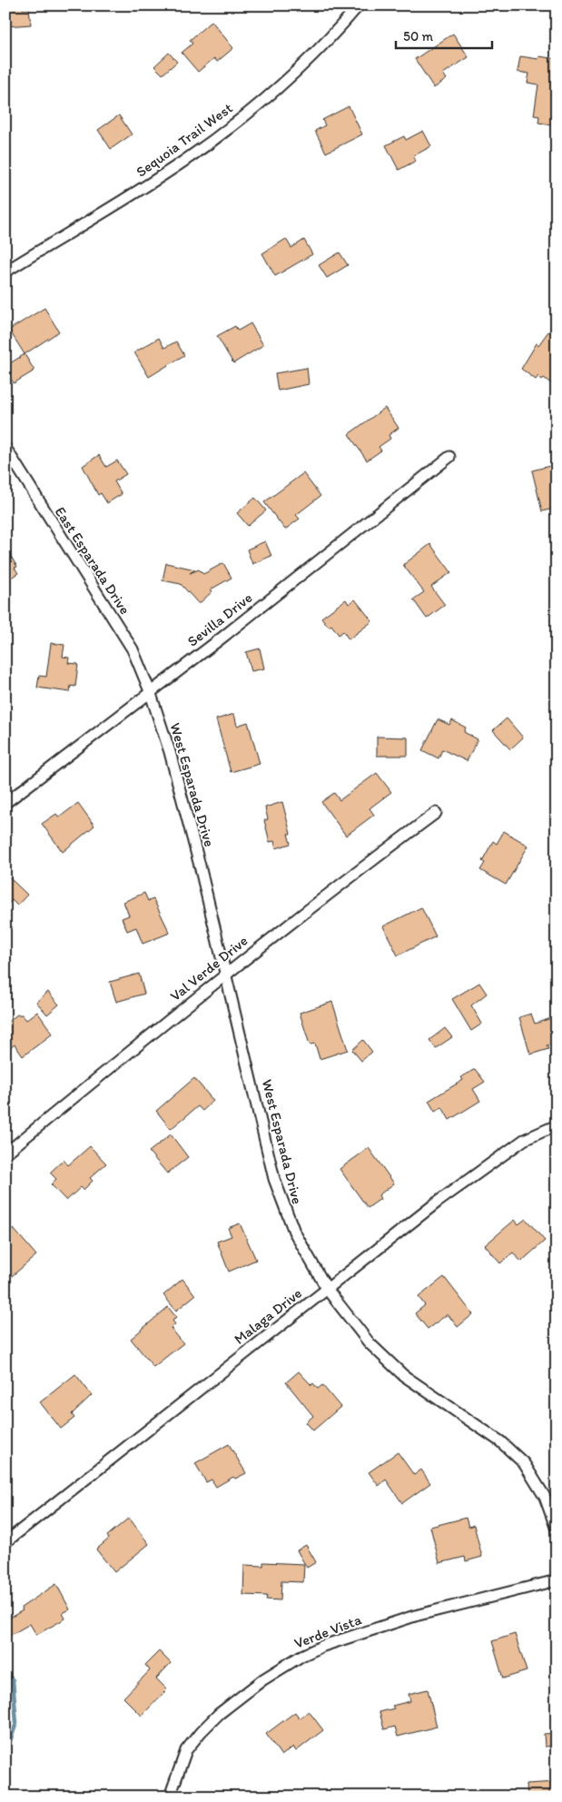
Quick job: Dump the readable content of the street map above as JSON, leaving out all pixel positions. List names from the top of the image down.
{
  "streets": {
    "street": [
      "Sequoia Trail West",
      "East Esparada Drive",
      "Sevilla Drive",
      "West Esparada Drive",
      "Val Verde Drive",
      "Malaga Drive",
      "Verde Vista"
    ]
  },
  "crossings": [
    ["East Esparada Drive", "Sevilla Drive"],
    ["East Esparada Drive", "West Esparada Drive"],
    ["Sevilla Drive", "West Esparada Drive"],
    ["West Esparada Drive", "Val Verde Drive"],
    ["West Esparada Drive", "Malaga Drive"]
  ],
  "scale_bar": "50 m"
}
